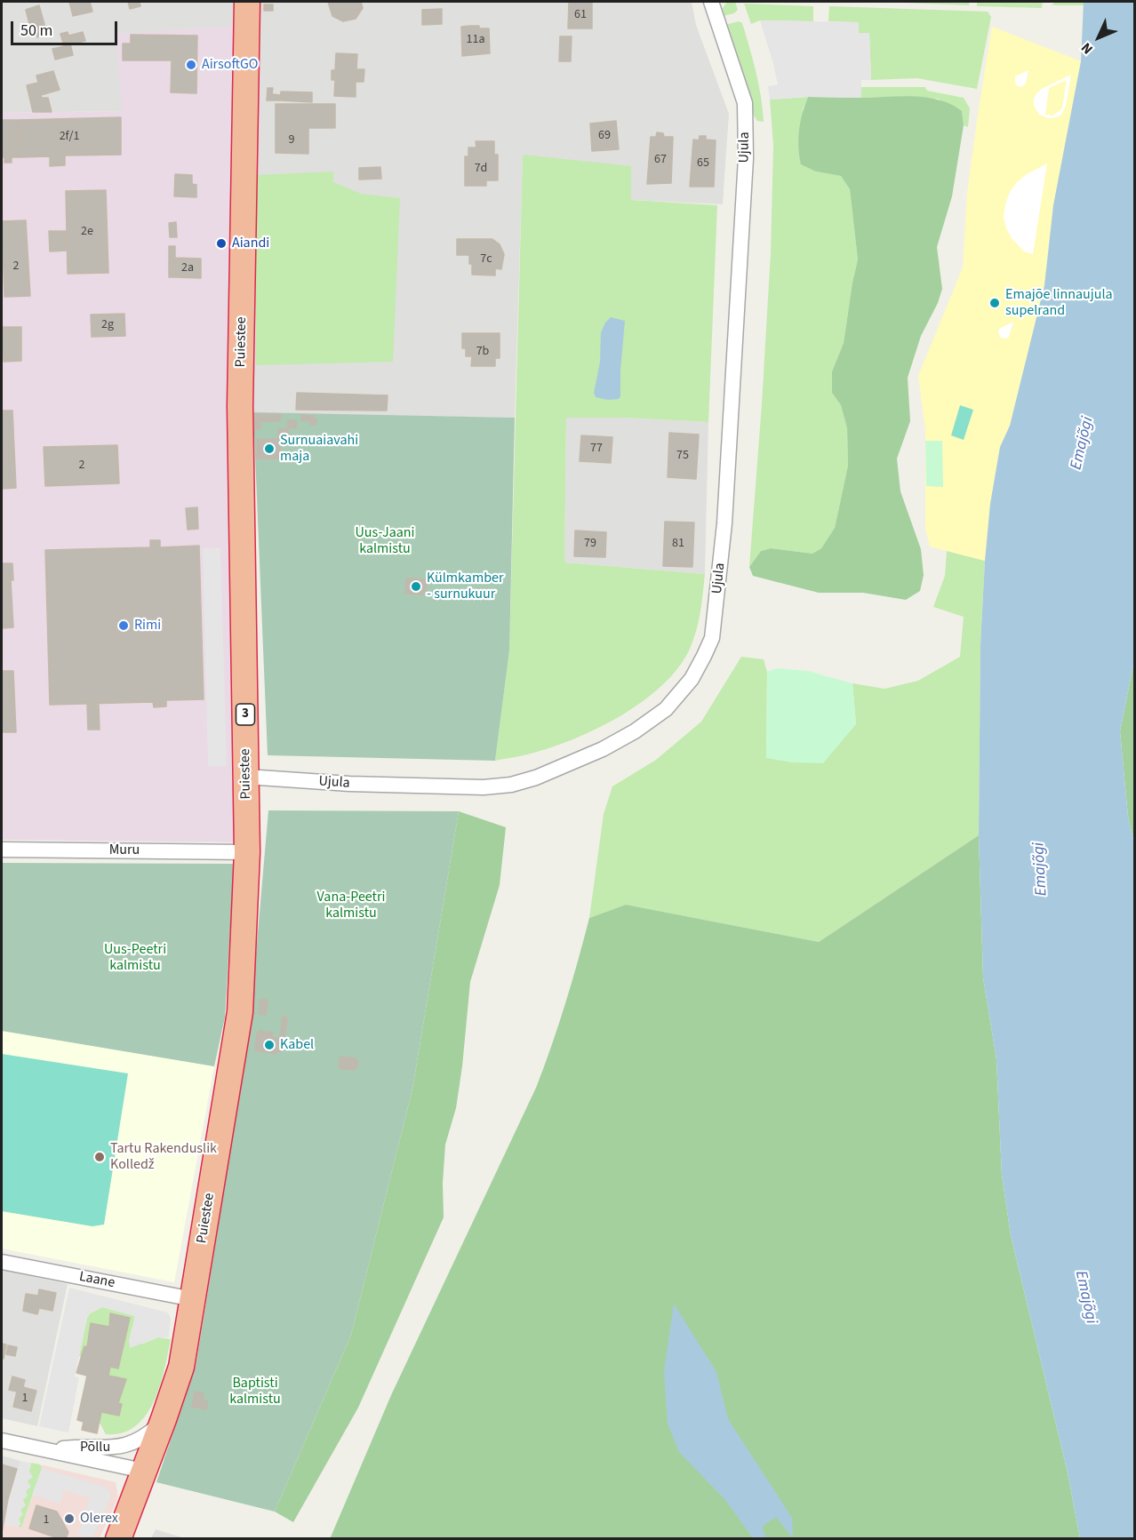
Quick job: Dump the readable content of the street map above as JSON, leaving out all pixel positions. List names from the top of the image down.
{
  "streets": {
    "highway": ["Puiestee", "3"],
    "street": [
      "Ujula",
      "Muru",
      "Laane",
      "Põllu"
    ]
  },
  "crossings": [
    ["Ujula", "Puiestee"],
    ["Puiestee", "3"],
    ["Puiestee", "Muru"],
    ["Puiestee", "Laane"],
    ["Puiestee", "Põllu"],
    ["3", "Põllu"]
  ],
  "water": ["Emajõgi"],
  "parks": [
    "Uus-Jaani kalmistu",
    "Vana-Peetri kalmistu",
    "Uus-Peetri kalmistu",
    "Baptisti kalmistu"
  ],
  "places": [
    "AirsoftGO",
    "Aiandi",
    "Emajõe linnaujula supelrand",
    "Surnuaiavahi maja",
    "Külmkamber - surnukuur",
    "Rimi",
    "Kabel",
    "Tartu Rakenduslik Kolledž",
    "Olerex"
  ],
  "house_numbers": [
    "61",
    "11a",
    "69",
    "2f/1",
    "9",
    "67",
    "65",
    "7d",
    "2e",
    "7c",
    "2",
    "2a",
    "2g",
    "7b",
    "77",
    "75",
    "2",
    "79",
    "81",
    "1",
    "1"
  ],
  "scale_bar": "50 m",
  "north": "bottom left"
}
